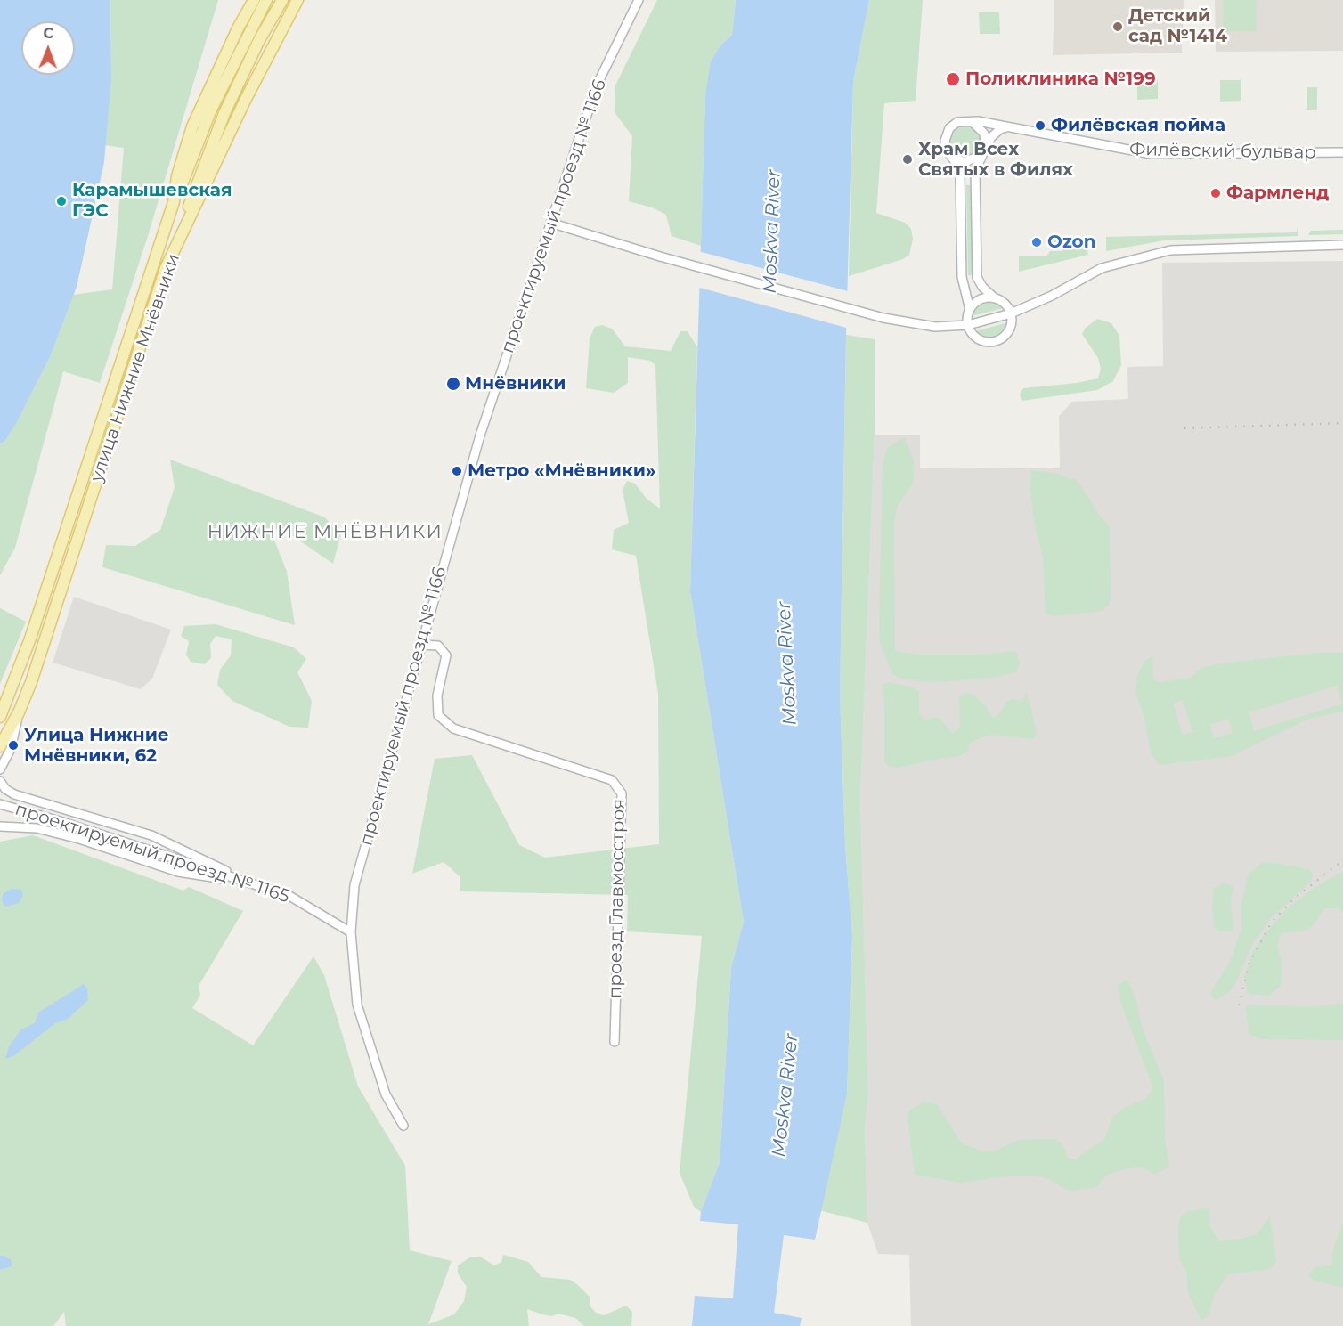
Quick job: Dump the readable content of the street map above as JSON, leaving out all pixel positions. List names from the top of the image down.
{
  "streets": {
    "main road": ["улица Нижние Мнёвники"],
    "street": [
      "Филёвский бульвар",
      "проектируемый проезд № 1166",
      "проектируемый проезд № 1165",
      "проезд Главмосстроя"
    ]
  },
  "crossings": [
    ["проектируемый проезд № 1166", "проектируемый проезд № 1165"],
    ["проектируемый проезд № 1166", "проезд Главмосстроя"]
  ],
  "districts": ["НИЖНИЕ МНЁВНИКИ"],
  "water": ["Moskva River"],
  "places": [
    "Детский сад №1414",
    "Поликлиника №199",
    "Филёвская пойма",
    "Храм Всех Святых в Филях",
    "Фармленд",
    "Карамышевская ГЭС",
    "Ozon",
    "Мнёвники",
    "Метро «Мнёвники»",
    "Улица Нижние Мнёвники, 62"
  ],
  "north": "top"
}
